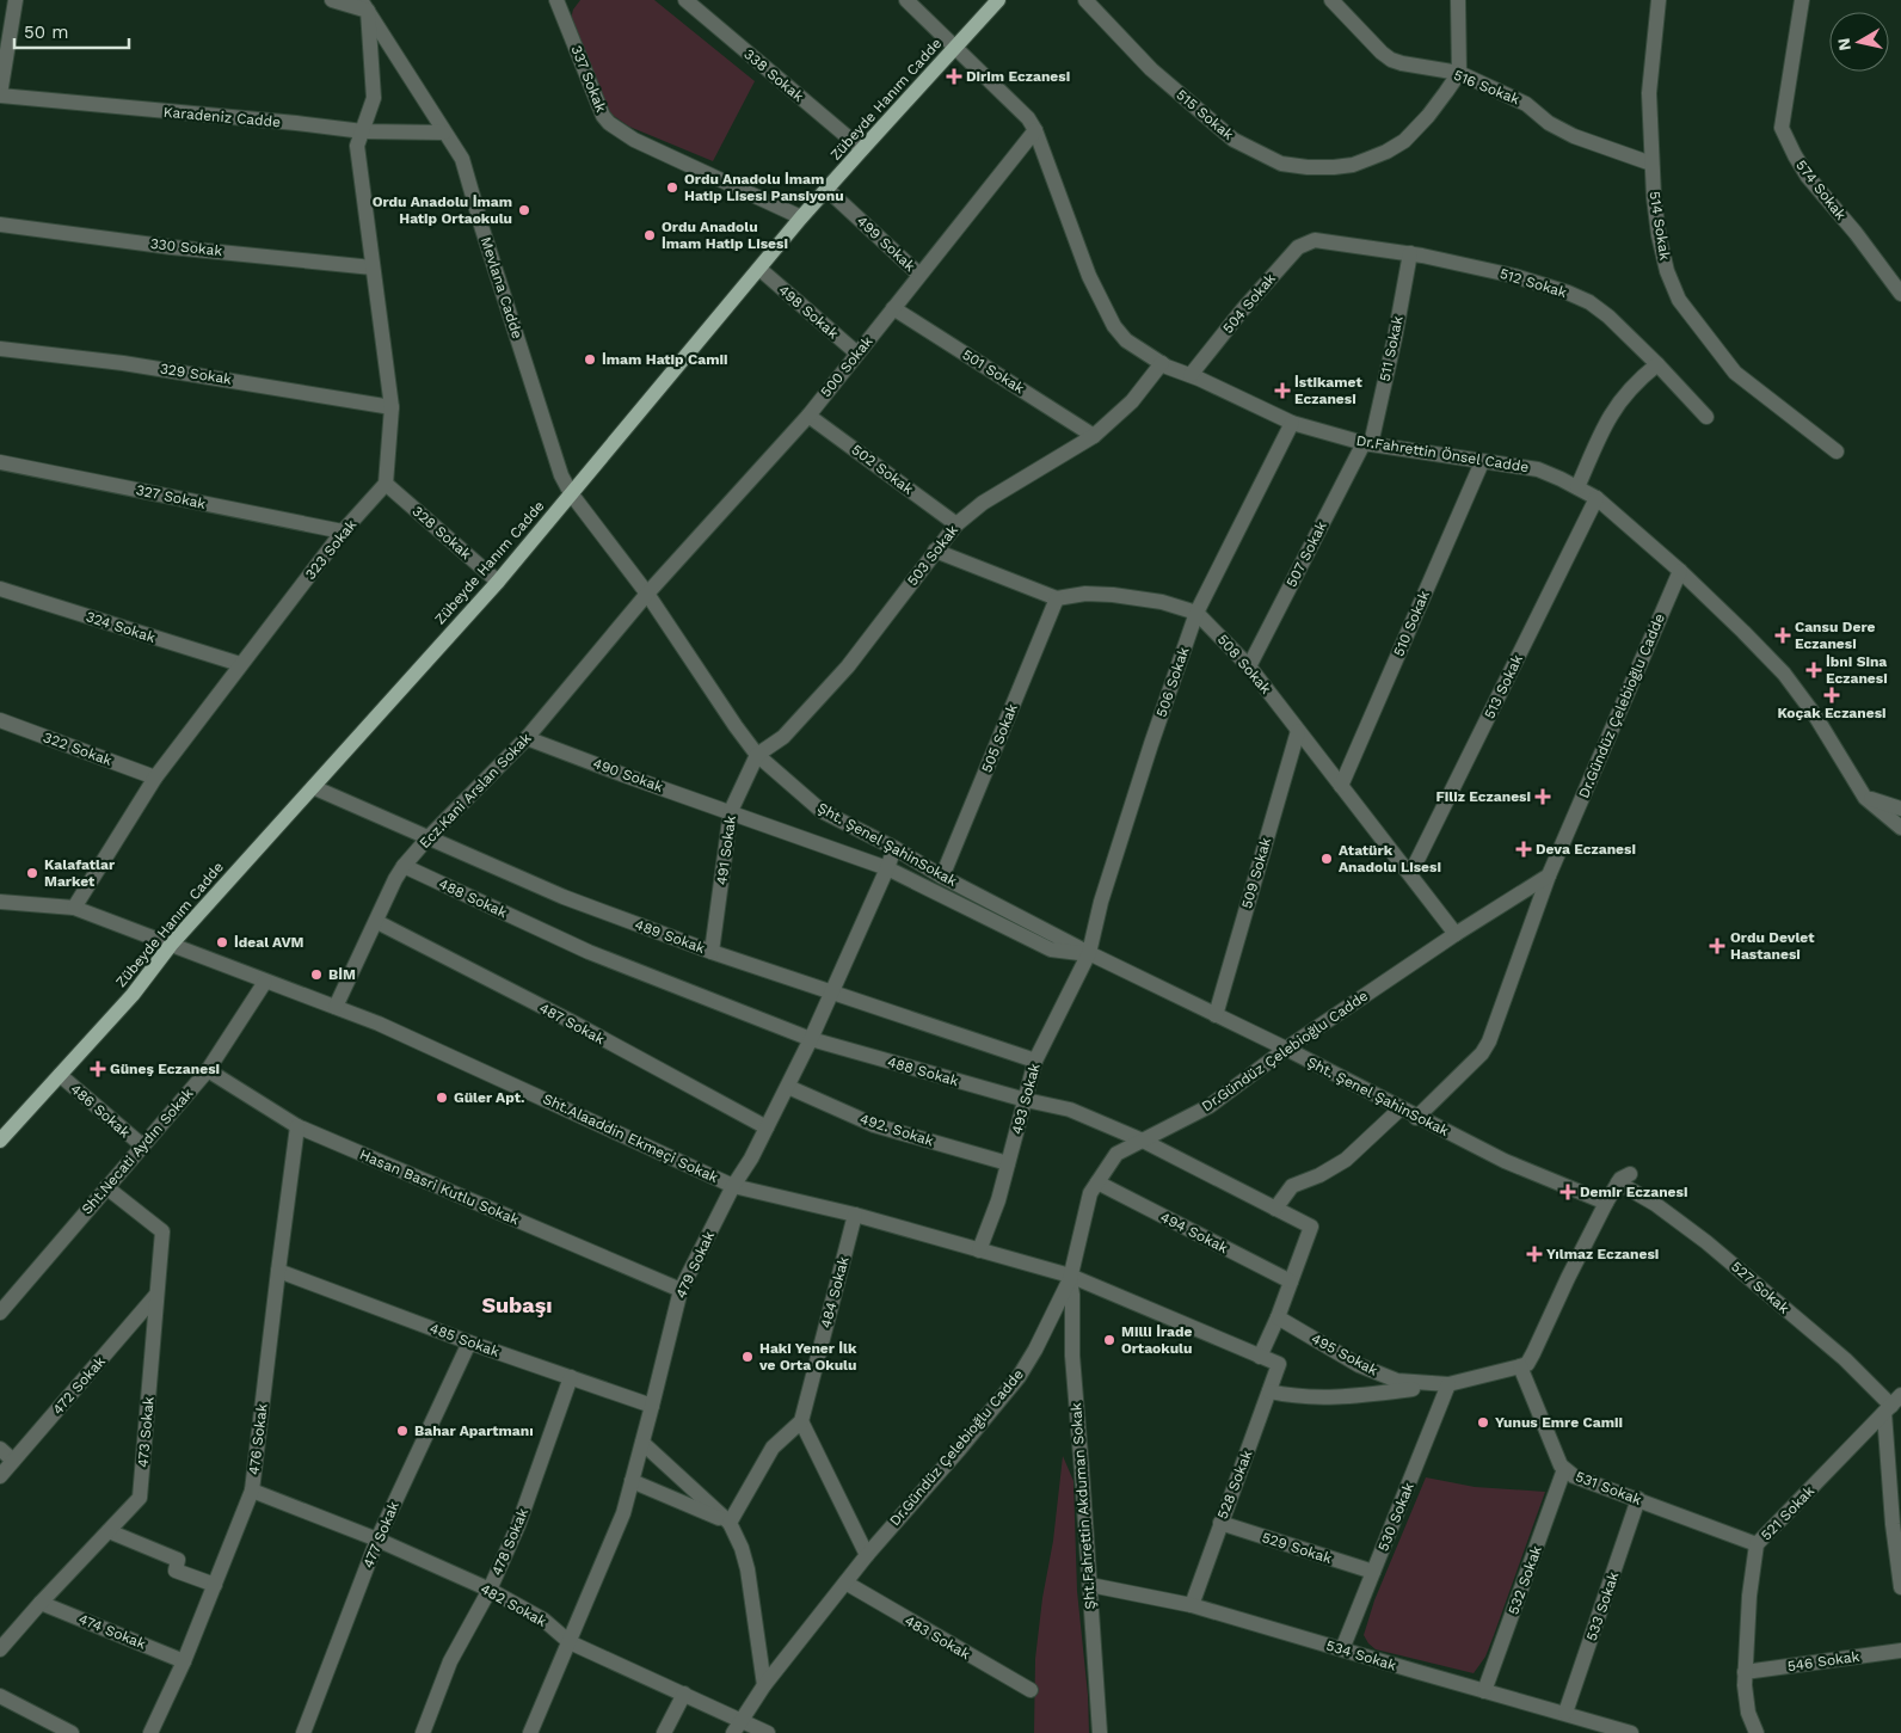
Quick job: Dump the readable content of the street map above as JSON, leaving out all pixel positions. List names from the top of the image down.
{
  "streets": {
    "main road": ["Zübeyde Hanım Cadde"],
    "street": [
      "338 Sokak",
      "337 Sokak",
      "516 Sokak",
      "515 Sokak",
      "Karadeniz Cadde",
      "574 Sokak",
      "514 Sokak",
      "499 Sokak",
      "330 Sokak",
      "512 Sokak",
      "Mevlana Cadde",
      "504 Sokak",
      "498 Sokak",
      "511 Sokak",
      "500 Sokak",
      "501 Sokak",
      "329 Sokak",
      "Dr.Fahrettin Önsel Cadde",
      "502 Sokak",
      "327 Sokak",
      "328 Sokak",
      "323 Sokak",
      "507 Sokak",
      "503 Sokak",
      "510 Sokak",
      "324 Sokak",
      "508 Sokak",
      "506 Sokak",
      "513 Sokak",
      "Dr.Gündüz Çelebioğlu Cadde",
      "505 Sokak",
      "322 Sokak",
      "490 Sokak",
      "Ecz.Kani Arslan Sokak",
      "Şht. Şenel ŞahinSokak",
      "491 Sokak",
      "509 Sokak",
      "488 Sokak",
      "489 Sokak",
      "487 Sokak",
      "493 Sokak",
      "486 Sokak",
      "492. Sokak",
      "Sht.Alaaddin Ekmeçi Sokak",
      "Sht.Necati Aydın Sokak",
      "Hasan Basri Kutlu Sokak",
      "494 Sokak",
      "479 Sokak",
      "527 Sokak",
      "484 Sokak",
      "485 Sokak",
      "495 Sokak",
      "472 Sokak",
      "473 Sokak",
      "476 Sokak",
      "528 Sokak",
      "531 Sokak",
      "Şht.Fahrettin Akduman Sokak",
      "521 Sokak",
      "530 Sokak",
      "477 Sokak",
      "478 Sokak",
      "529 Sokak",
      "532 Sokak",
      "482 Sokak",
      "533 Sokak",
      "474 Sokak",
      "483 Sokak",
      "534 Sokak",
      "546 Sokak"
    ]
  },
  "crossings": [
    ["338 Sokak", "Zübeyde Hanım Cadde"],
    ["337 Sokak", "Zübeyde Hanım Cadde"],
    ["516 Sokak", "515 Sokak"],
    ["516 Sokak", "514 Sokak"],
    ["Zübeyde Hanım Cadde", "499 Sokak"],
    ["Zübeyde Hanım Cadde", "Mevlana Cadde"],
    ["Zübeyde Hanım Cadde", "498 Sokak"],
    ["Zübeyde Hanım Cadde", "Dr.Fahrettin Önsel Cadde"],
    ["Zübeyde Hanım Cadde", "328 Sokak"],
    ["Zübeyde Hanım Cadde", "Şht. Şenel ŞahinSokak"],
    ["Zübeyde Hanım Cadde", "489 Sokak"],
    ["Zübeyde Hanım Cadde", "486 Sokak"],
    ["Zübeyde Hanım Cadde", "Sht.Alaaddin Ekmeçi Sokak"],
    ["Karadeniz Cadde", "Mevlana Cadde"],
    ["499 Sokak", "500 Sokak"],
    ["512 Sokak", "504 Sokak"],
    ["512 Sokak", "511 Sokak"],
    ["Mevlana Cadde", "Şht. Şenel ŞahinSokak"],
    ["504 Sokak", "Dr.Fahrettin Önsel Cadde"],
    ["498 Sokak", "500 Sokak"],
    ["511 Sokak", "Dr.Fahrettin Önsel Cadde"],
    ["511 Sokak", "507 Sokak"],
    ["500 Sokak", "501 Sokak"],
    ["500 Sokak", "Dr.Fahrettin Önsel Cadde"],
    ["500 Sokak", "502 Sokak"],
    ["500 Sokak", "Ecz.Kani Arslan Sokak"],
    ["500 Sokak", "Şht. Şenel ŞahinSokak"],
    ["501 Sokak", "503 Sokak"],
    ["Dr.Fahrettin Önsel Cadde", "507 Sokak"],
    ["Dr.Fahrettin Önsel Cadde", "503 Sokak"],
    ["Dr.Fahrettin Önsel Cadde", "510 Sokak"],
    ["Dr.Fahrettin Önsel Cadde", "506 Sokak"],
    ["Dr.Fahrettin Önsel Cadde", "513 Sokak"],
    ["Dr.Fahrettin Önsel Cadde", "Dr.Gündüz Çelebioğlu Cadde"],
    ["502 Sokak", "503 Sokak"],
    ["327 Sokak", "323 Sokak"],
    ["328 Sokak", "323 Sokak"],
    ["323 Sokak", "324 Sokak"],
    ["323 Sokak", "322 Sokak"],
    ["323 Sokak", "Sht.Alaaddin Ekmeçi Sokak"],
    ["507 Sokak", "508 Sokak"],
    ["503 Sokak", "Şht. Şenel ŞahinSokak"],
    ["503 Sokak", "491 Sokak"],
    ["510 Sokak", "508 Sokak"],
    ["508 Sokak", "506 Sokak"],
    ["508 Sokak", "513 Sokak"],
    ["508 Sokak", "Dr.Gündüz Çelebioğlu Cadde"],
    ["508 Sokak", "505 Sokak"],
    ["508 Sokak", "509 Sokak"],
    ["506 Sokak", "Şht. Şenel ŞahinSokak"],
    ["506 Sokak", "493 Sokak"],
    ["Dr.Gündüz Çelebioğlu Cadde", "Şht. Şenel ŞahinSokak"],
    ["Dr.Gündüz Çelebioğlu Cadde", "488 Sokak"],
    ["Dr.Gündüz Çelebioğlu Cadde", "Sht.Alaaddin Ekmeçi Sokak"],
    ["Dr.Gündüz Çelebioğlu Cadde", "494 Sokak"],
    ["Dr.Gündüz Çelebioğlu Cadde", "Şht.Fahrettin Akduman Sokak"],
    ["Dr.Gündüz Çelebioğlu Cadde", "482 Sokak"],
    ["Dr.Gündüz Çelebioğlu Cadde", "483 Sokak"],
    ["505 Sokak", "Şht. Şenel ŞahinSokak"],
    ["490 Sokak", "Ecz.Kani Arslan Sokak"],
    ["490 Sokak", "Şht. Şenel ŞahinSokak"],
    ["490 Sokak", "491 Sokak"],
    ["Ecz.Kani Arslan Sokak", "Şht. Şenel ŞahinSokak"],
    ["Ecz.Kani Arslan Sokak", "488 Sokak"],
    ["Ecz.Kani Arslan Sokak", "489 Sokak"],
    ["Ecz.Kani Arslan Sokak", "487 Sokak"],
    ["Ecz.Kani Arslan Sokak", "Sht.Alaaddin Ekmeçi Sokak"],
    ["Şht. Şenel ŞahinSokak", "491 Sokak"],
    ["Şht. Şenel ŞahinSokak", "509 Sokak"],
    ["Şht. Şenel ŞahinSokak", "493 Sokak"],
    ["Şht. Şenel ŞahinSokak", "479 Sokak"],
    ["Şht. Şenel ŞahinSokak", "527 Sokak"],
    ["491 Sokak", "489 Sokak"],
    ["488 Sokak", "493 Sokak"],
    ["488 Sokak", "Sht.Alaaddin Ekmeçi Sokak"],
    ["488 Sokak", "494 Sokak"],
    ["488 Sokak", "479 Sokak"],
    ["488 Sokak", "495 Sokak"],
    ["489 Sokak", "493 Sokak"],
    ["489 Sokak", "479 Sokak"],
    ["487 Sokak", "479 Sokak"],
    ["493 Sokak", "492. Sokak"],
    ["493 Sokak", "Sht.Alaaddin Ekmeçi Sokak"],
    ["486 Sokak", "Sht.Necati Aydın Sokak"],
    ["492. Sokak", "479 Sokak"],
    ["Sht.Alaaddin Ekmeçi Sokak", "Sht.Necati Aydın Sokak"],
    ["Sht.Alaaddin Ekmeçi Sokak", "479 Sokak"],
    ["Sht.Alaaddin Ekmeçi Sokak", "484 Sokak"],
    ["Sht.Alaaddin Ekmeçi Sokak", "528 Sokak"],
    ["Sht.Alaaddin Ekmeçi Sokak", "Şht.Fahrettin Akduman Sokak"],
    ["Sht.Necati Aydın Sokak", "Hasan Basri Kutlu Sokak"],
    ["Sht.Necati Aydın Sokak", "473 Sokak"],
    ["Hasan Basri Kutlu Sokak", "479 Sokak"],
    ["Hasan Basri Kutlu Sokak", "476 Sokak"],
    ["479 Sokak", "485 Sokak"],
    ["479 Sokak", "482 Sokak"],
    ["527 Sokak", "521 Sokak"],
    ["485 Sokak", "476 Sokak"],
    ["485 Sokak", "477 Sokak"],
    ["485 Sokak", "478 Sokak"],
    ["495 Sokak", "531 Sokak"],
    ["495 Sokak", "530 Sokak"],
    ["472 Sokak", "473 Sokak"],
    ["473 Sokak", "474 Sokak"],
    ["476 Sokak", "482 Sokak"],
    ["476 Sokak", "474 Sokak"],
    ["528 Sokak", "529 Sokak"],
    ["528 Sokak", "534 Sokak"],
    ["531 Sokak", "521 Sokak"],
    ["531 Sokak", "532 Sokak"],
    ["531 Sokak", "533 Sokak"],
    ["Şht.Fahrettin Akduman Sokak", "534 Sokak"],
    ["521 Sokak", "546 Sokak"],
    ["530 Sokak", "529 Sokak"],
    ["530 Sokak", "534 Sokak"],
    ["477 Sokak", "482 Sokak"],
    ["478 Sokak", "482 Sokak"],
    ["532 Sokak", "534 Sokak"],
    ["533 Sokak", "534 Sokak"]
  ],
  "districts": ["Subaşı"],
  "places": {
    "health": [
      "Dirim Eczanesi",
      "İstikamet Eczanesi",
      "Cansu Dere Eczanesi",
      "İbni Sina Eczanesi",
      "Koçak Eczanesi",
      "Filiz Eczanesi",
      "Deva Eczanesi",
      "Ordu Devlet Hastanesi",
      "Güneş Eczanesi",
      "Demir Eczanesi",
      "Yılmaz Eczanesi"
    ],
    "other": [
      "Ordu Anadolu İmam Hatip Lisesi Pansiyonu",
      "Ordu Anadolu İmam Hatip Ortaokulu",
      "Ordu Anadolu İmam Hatip Lisesi",
      "İmam Hatip Camii",
      "Atatürk Anadolu Lisesi",
      "Kalafatlar Market",
      "İdeal AVM",
      "BİM",
      "Güler Apt.",
      "Milli İrade Ortaokulu",
      "Haki Yener İlk ve Orta Okulu",
      "Yunus Emre Camii",
      "Bahar Apartmanı"
    ]
  },
  "scale_bar": "50 m",
  "north": "left"
}
